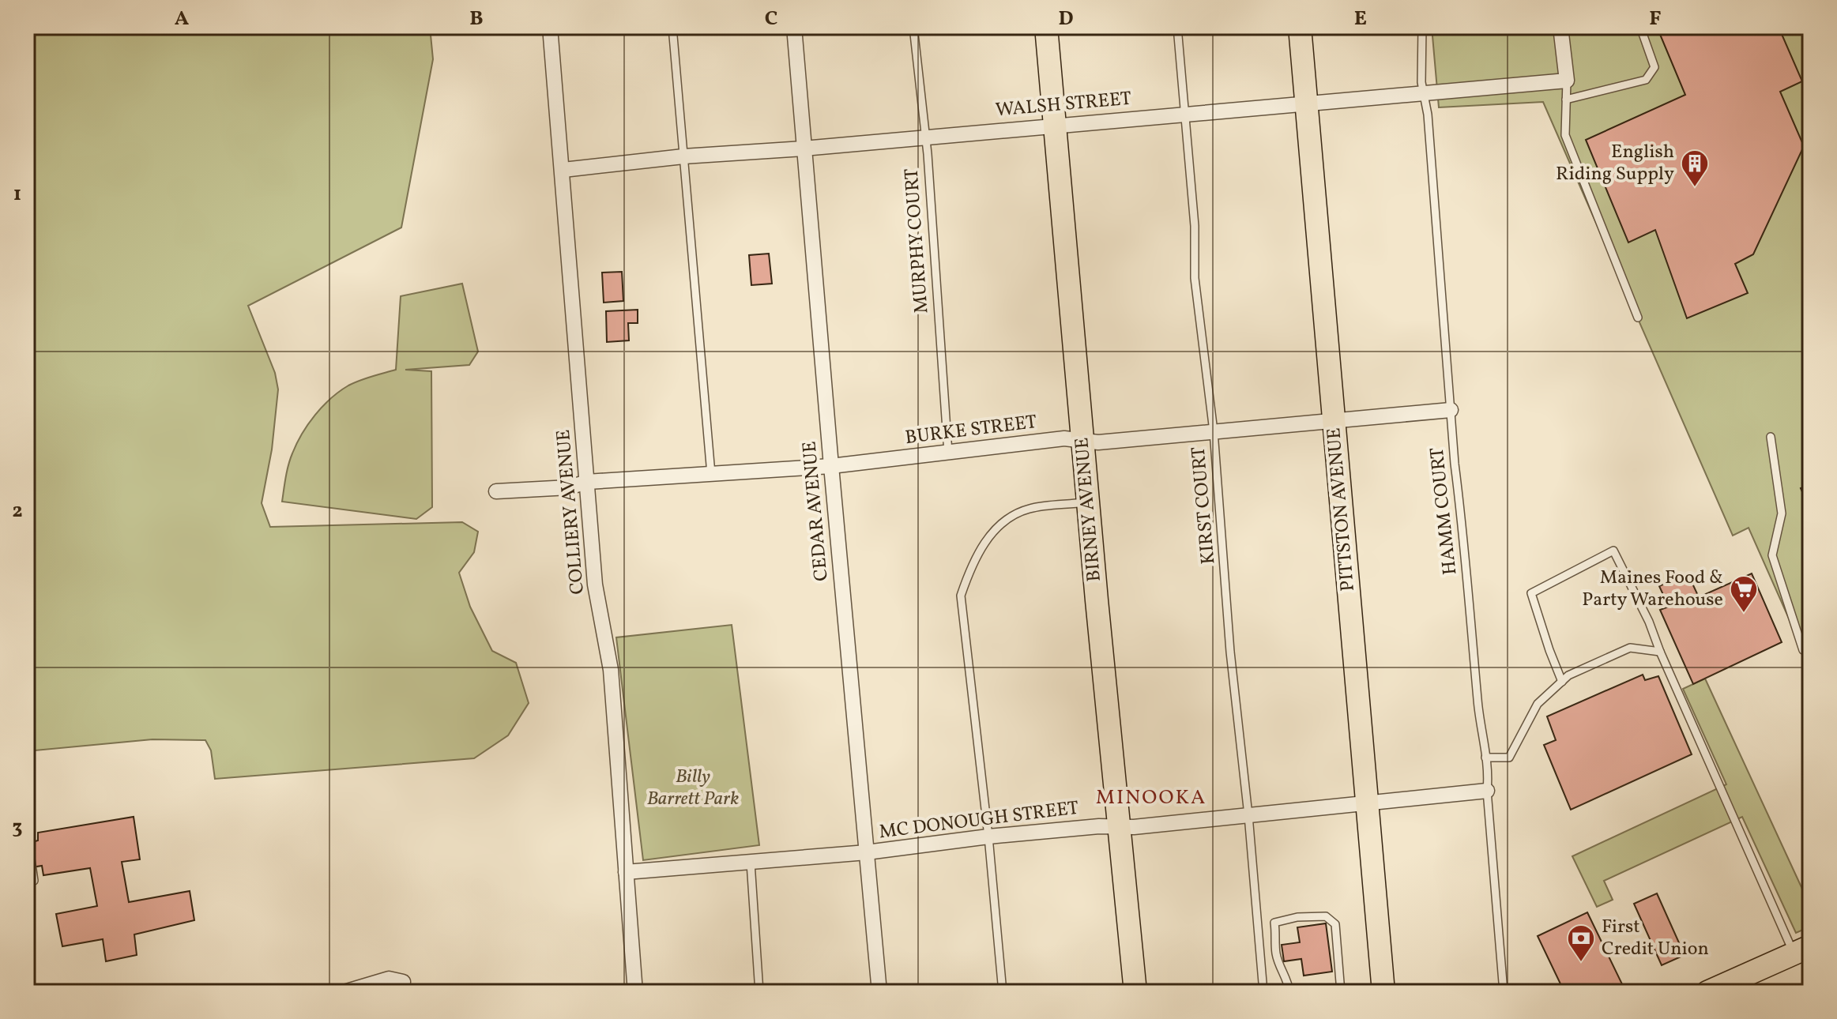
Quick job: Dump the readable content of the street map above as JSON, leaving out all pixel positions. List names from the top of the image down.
{
  "streets": {
    "main road": ["BIRNEY AVENUE", "PITTSTON AVENUE"],
    "street": [
      "WALSH STREET",
      "BURKE STREET",
      "CEDAR AVENUE",
      "COLLIERY AVENUE",
      "MC DONOUGH STREET"
    ],
    "lane": ["MURPHY COURT", "KIRST COURT", "HAMM COURT"]
  },
  "crossings": [
    ["WALSH STREET", "MURPHY COURT"],
    ["WALSH STREET", "KIRST COURT"],
    ["WALSH STREET", "BIRNEY AVENUE"],
    ["WALSH STREET", "PITTSTON AVENUE"],
    ["WALSH STREET", "CEDAR AVENUE"],
    ["WALSH STREET", "HAMM COURT"],
    ["WALSH STREET", "COLLIERY AVENUE"],
    ["MURPHY COURT", "BURKE STREET"],
    ["BURKE STREET", "KIRST COURT"],
    ["BURKE STREET", "BIRNEY AVENUE"],
    ["BURKE STREET", "PITTSTON AVENUE"],
    ["BURKE STREET", "CEDAR AVENUE"],
    ["BURKE STREET", "HAMM COURT"],
    ["BURKE STREET", "COLLIERY AVENUE"],
    ["KIRST COURT", "MC DONOUGH STREET"],
    ["BIRNEY AVENUE", "MC DONOUGH STREET"],
    ["PITTSTON AVENUE", "MC DONOUGH STREET"],
    ["CEDAR AVENUE", "MC DONOUGH STREET"],
    ["HAMM COURT", "MC DONOUGH STREET"],
    ["COLLIERY AVENUE", "MC DONOUGH STREET"]
  ],
  "districts": ["MINOOKA"],
  "parks": ["Billy Barrett Park"],
  "places": {
    "building": ["English Riding Supply"],
    "supermarket": ["Maines Food & Party Warehouse"],
    "bank": ["First Credit Union"]
  },
  "grid": {
    "columns": [
      "A",
      "B",
      "C",
      "D",
      "E",
      "F"
    ],
    "rows": ["1", "2", "3"]
  }
}
